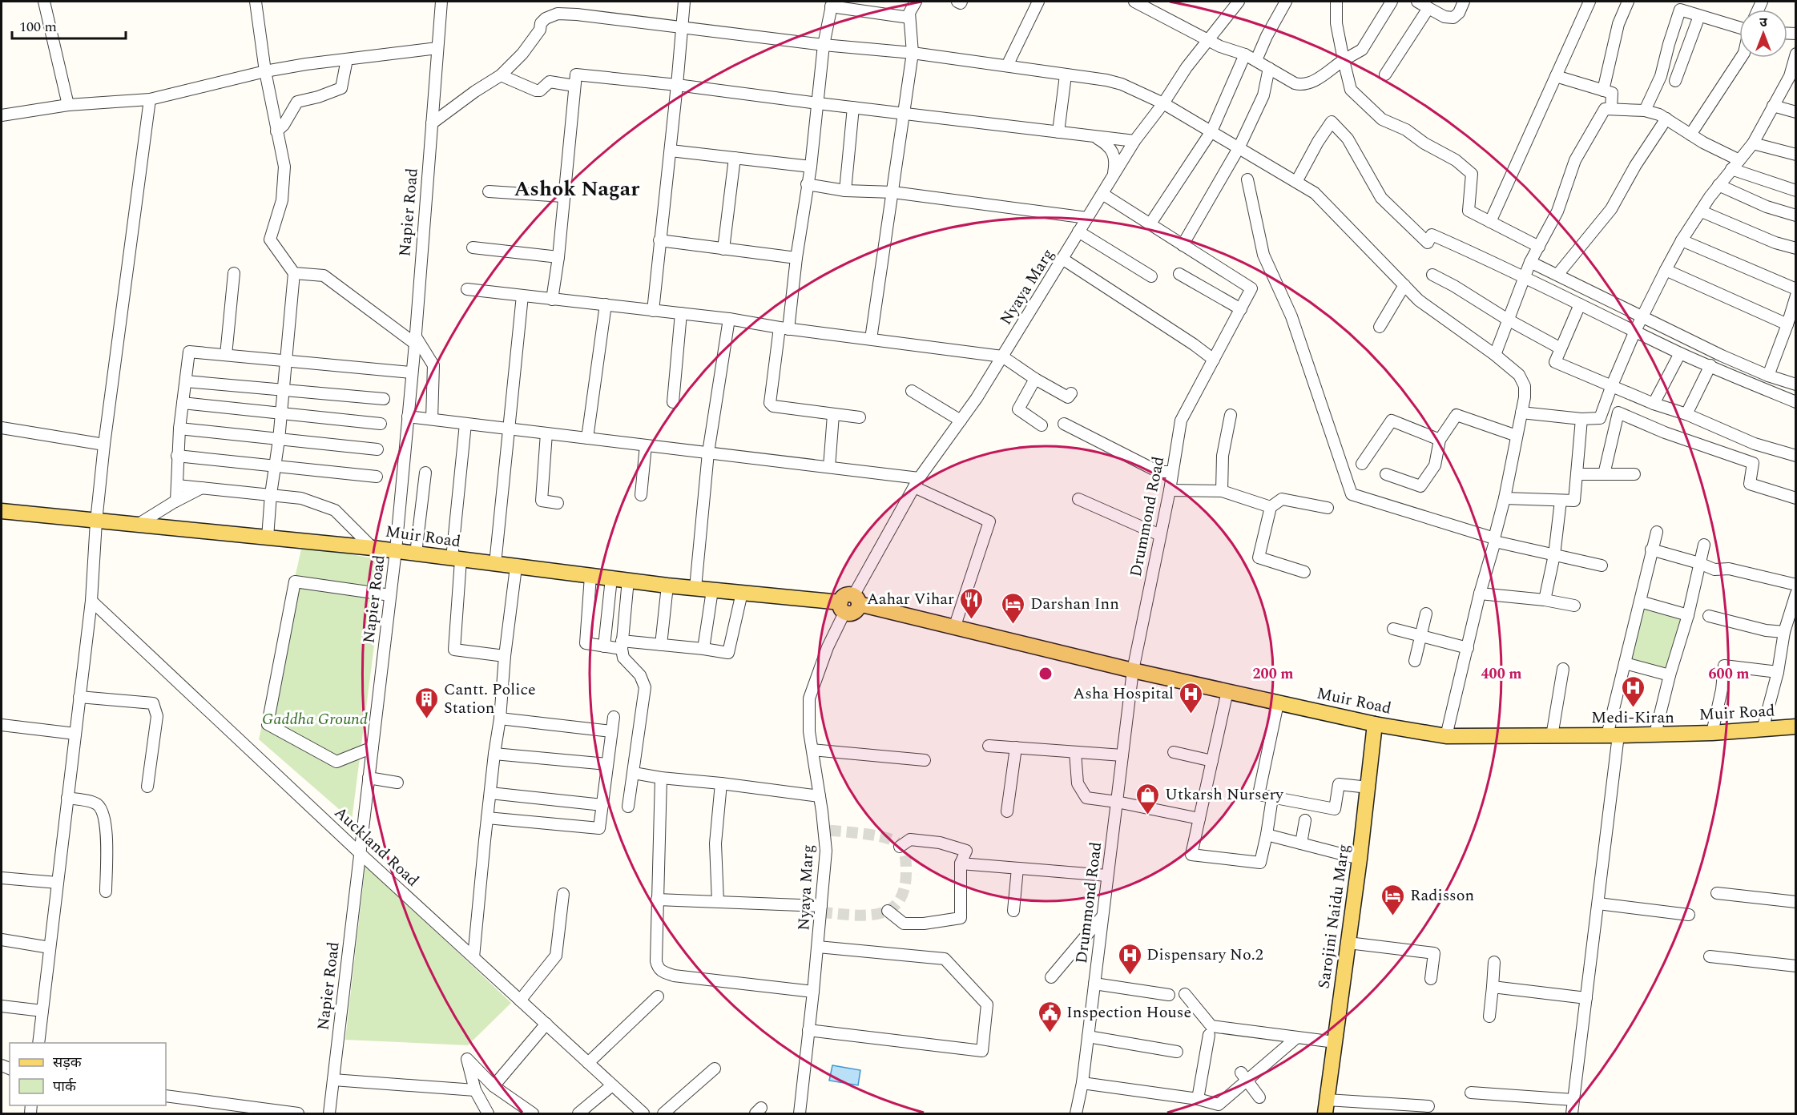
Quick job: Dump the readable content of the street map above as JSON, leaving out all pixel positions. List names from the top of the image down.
{
  "streets": {
    "main road": ["Muir Road", "Sarojini Naidu Marg"],
    "street": [
      "Napier Road",
      "Nyaya Marg",
      "Drummond Road",
      "Auckland Road"
    ]
  },
  "crossings": [
    ["Napier Road", "Muir Road"],
    ["Napier Road", "Auckland Road"],
    ["Nyaya Marg", "Drummond Road"],
    ["Nyaya Marg", "Muir Road"],
    ["Drummond Road", "Muir Road"],
    ["Muir Road", "Sarojini Naidu Marg"]
  ],
  "districts": ["Ashok Nagar"],
  "parks": ["Gaddha Ground"],
  "places": {
    "restaurant": ["Aahar Vihar"],
    "hotel": ["Darshan Inn", "Radisson"],
    "hospital": ["Medi-Kiran", "Asha Hospital", "Dispensary No.2"],
    "building": ["Cantt. Police Station"],
    "shop": ["Utkarsh Nursery"],
    "public building": ["Inspection House"]
  },
  "legend": ["सड़क", "पार्क"],
  "scale_bar": "100 m",
  "north": "top",
  "rings": ["200 m", "400 m", "600 m"]
}
